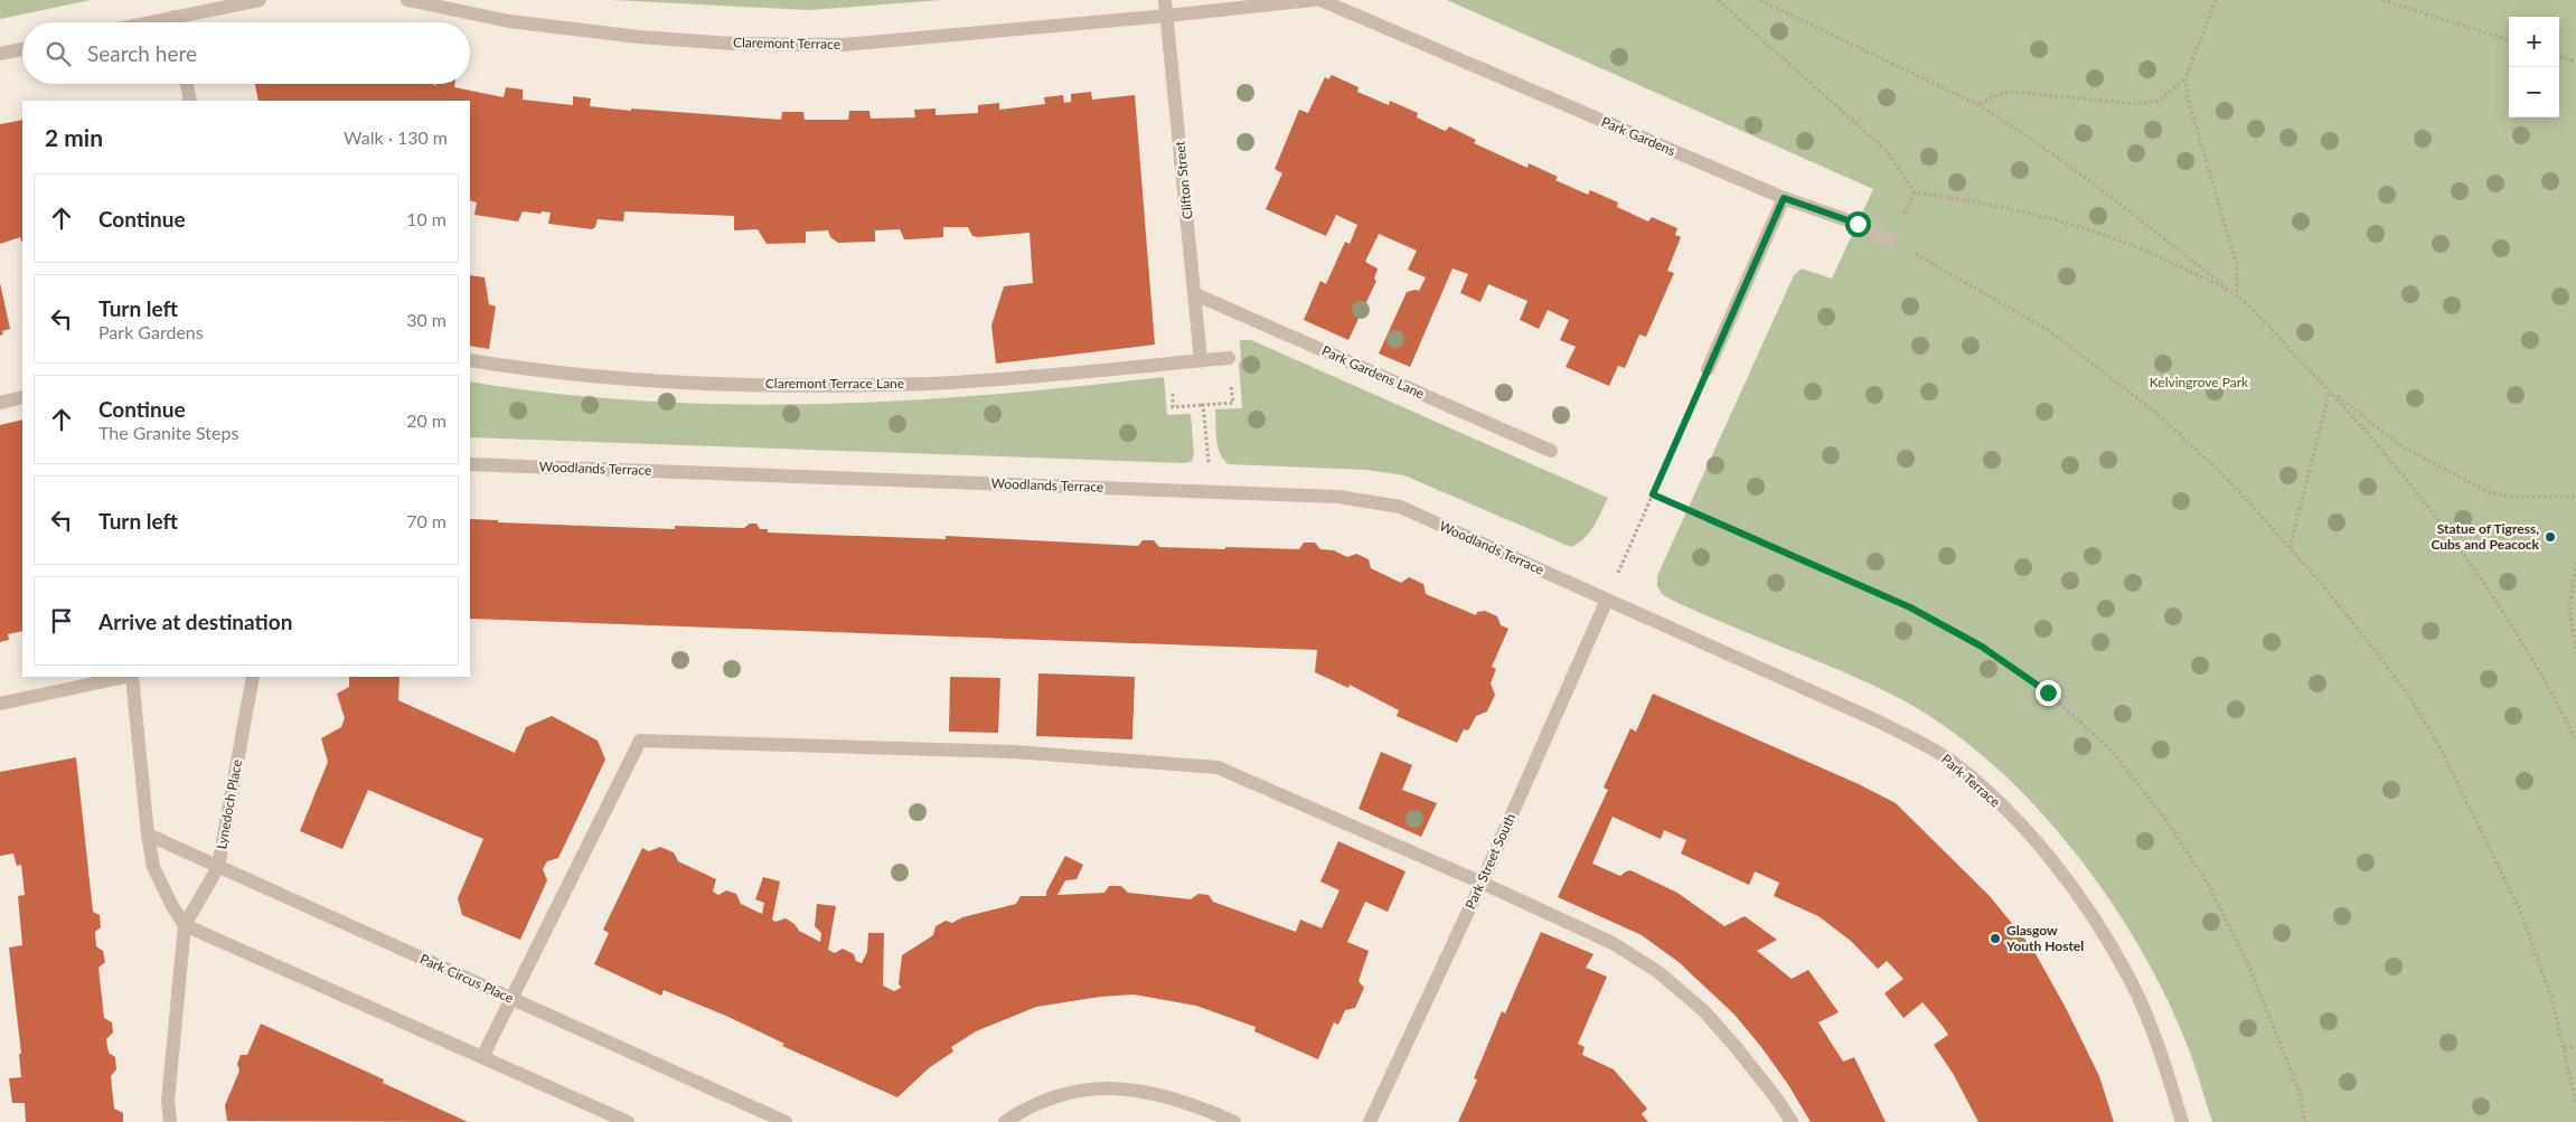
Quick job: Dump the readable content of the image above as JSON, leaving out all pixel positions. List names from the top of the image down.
{
  "streets": {
    "street": [
      "Claremont Terrace",
      "Park Gardens",
      "Clifton Street",
      "Park Gardens Lane",
      "Claremont Terrace Lane",
      "Woodlands Terrace",
      "Park Terrace",
      "Lynedoch Place",
      "Park Street South",
      "Park Circus Place"
    ]
  },
  "crossings": [
    ["Claremont Terrace", "Clifton Street"],
    ["Clifton Street", "Park Gardens Lane"],
    ["Clifton Street", "Claremont Terrace Lane"],
    ["Woodlands Terrace", "Park Terrace"],
    ["Woodlands Terrace", "Park Street South"],
    ["Park Terrace", "Park Street South"],
    ["Lynedoch Place", "Park Circus Place"]
  ],
  "parks": ["Kelvingrove Park"],
  "places": ["Statue of Tigress, Cubs and Peacock", "Glasgow Youth Hostel"],
  "page": {
    "map_buttons": ["+", "−"],
    "search": "Search here",
    "heading": ["2 min", "Walk · 130 m"],
    "list": [
      ["Continue", "10 m"],
      ["Turn left", "Park Gardens", "30 m"],
      ["Continue", "The Granite Steps", "20 m"],
      ["Turn left", "70 m"],
      "Arrive at destination"
    ]
  }
}
